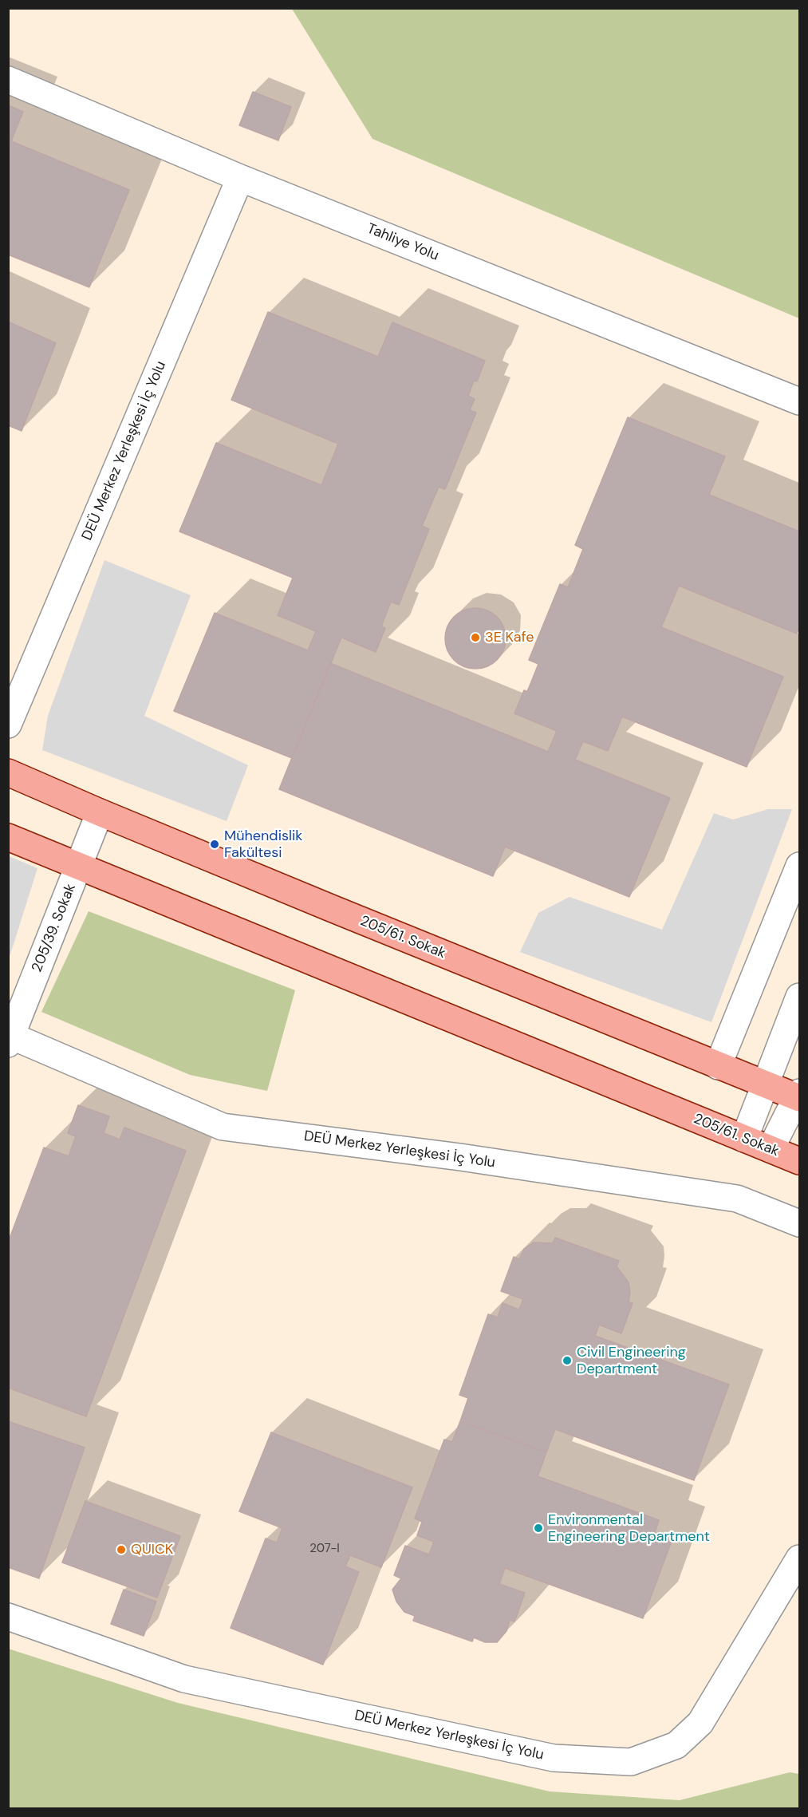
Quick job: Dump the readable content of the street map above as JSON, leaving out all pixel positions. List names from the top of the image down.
{
  "streets": {
    "main road": ["205/61. Sokak"],
    "street": ["Tahliye Yolu", "DEÜ Merkez Yerleşkesi İç Yolu", "205/39. Sokak"]
  },
  "crossings": [
    ["Tahliye Yolu", "DEÜ Merkez Yerleşkesi İç Yolu"],
    ["DEÜ Merkez Yerleşkesi İç Yolu", "205/39. Sokak"],
    ["205/39. Sokak", "205/61. Sokak"]
  ],
  "places": [
    "3E Kafe",
    "Mühendislik Fakültesi",
    "Civil Engineering Department",
    "Environmental Engineering Department",
    "QUICK"
  ],
  "house_numbers": ["207-I"]
}
